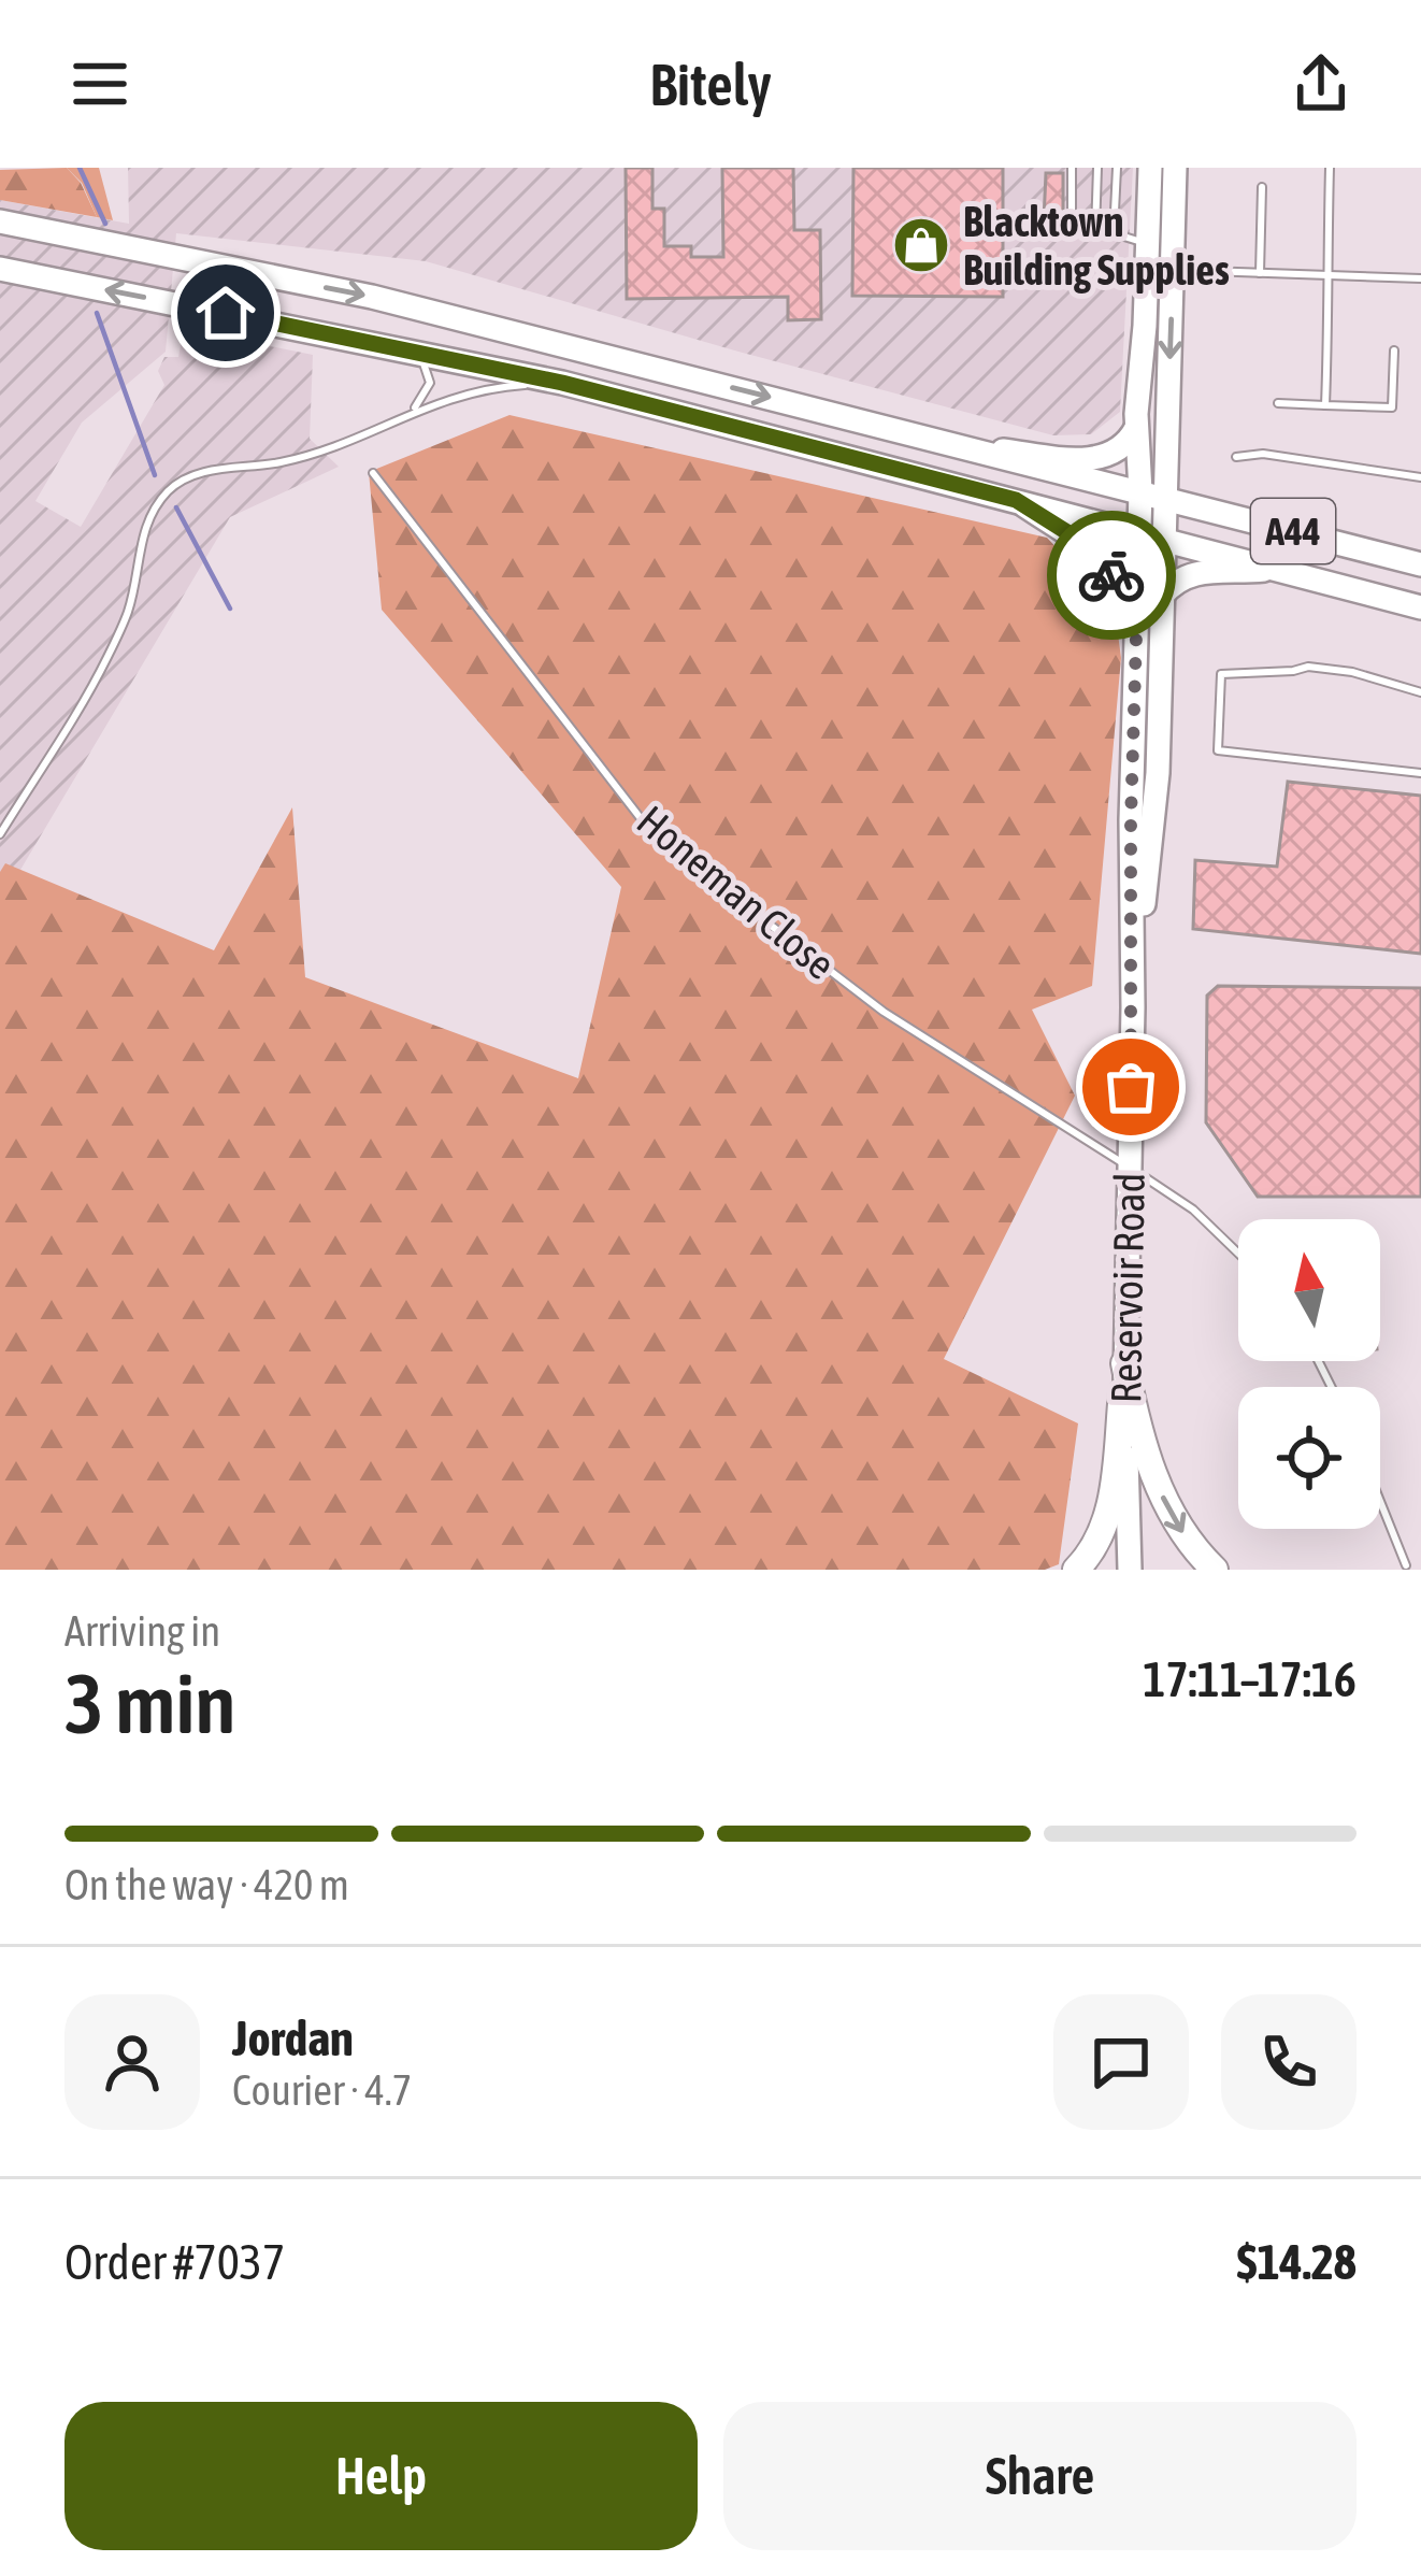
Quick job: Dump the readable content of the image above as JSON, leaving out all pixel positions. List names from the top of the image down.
{
  "streets": {
    "main road": ["A44", "Reservoir Road"],
    "lane": ["Honeman Close"]
  },
  "crossings": [
    ["A44", "Reservoir Road"],
    ["Honeman Close", "Reservoir Road"]
  ],
  "places": {
    "shop": ["Blacktown Building Supplies"]
  },
  "north": "top",
  "page": {
    "header": "Bitely",
    "heading": ["3 min", "Arriving in", "17:11–17:16"],
    "panel": [
      "Jordan",
      "Courier · 4.7",
      "Order #7037",
      "$14.28"
    ],
    "bar": "On the way · 420 m",
    "buttons": ["Help", "Share"]
  }
}
